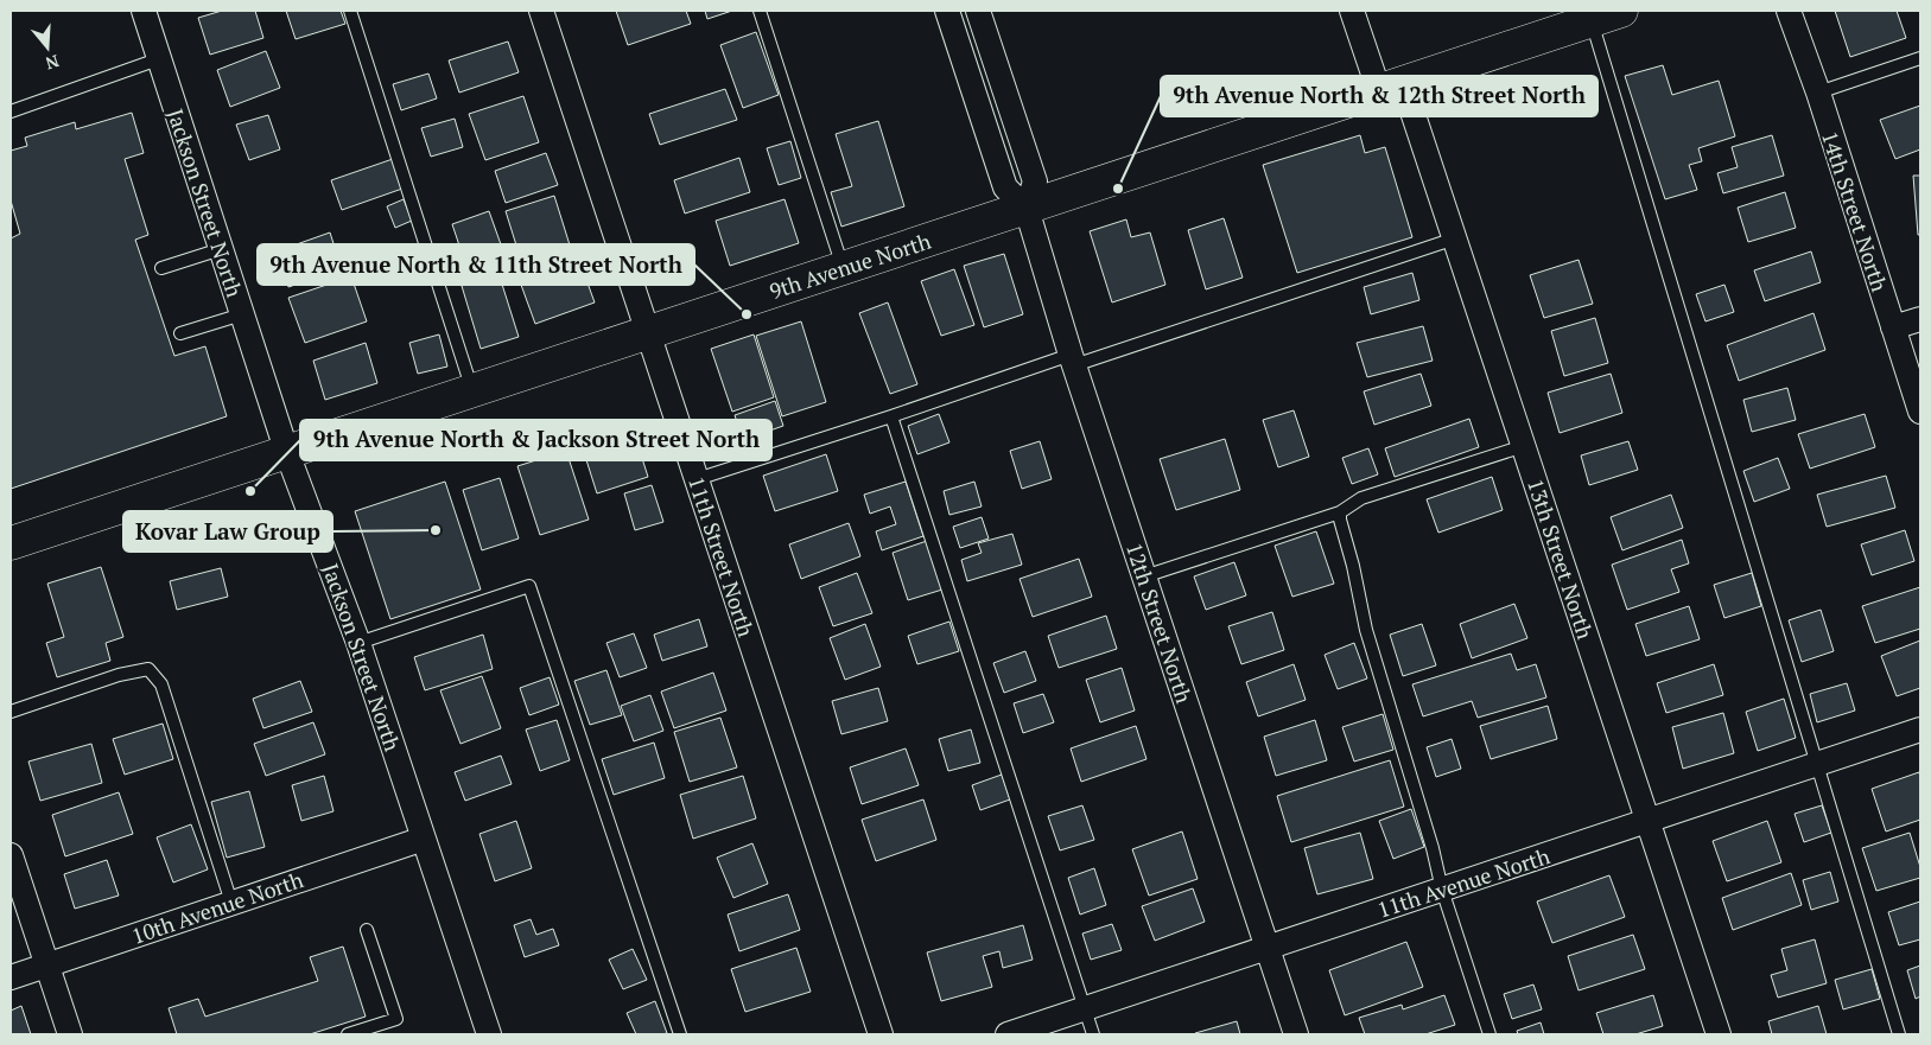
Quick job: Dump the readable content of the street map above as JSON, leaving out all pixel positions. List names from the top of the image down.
{
  "streets": {
    "street": [
      "Jackson Street North",
      "14th Street North",
      "9th Avenue North",
      "11th Street North",
      "13th Street North",
      "12th Street North",
      "11th Avenue North",
      "10th Avenue North"
    ]
  },
  "crossings": [
    ["Jackson Street North", "9th Avenue North"],
    ["Jackson Street North", "10th Avenue North"],
    ["9th Avenue North", "11th Street North"],
    ["9th Avenue North", "13th Street North"],
    ["9th Avenue North", "12th Street North"],
    ["13th Street North", "11th Avenue North"],
    ["12th Street North", "11th Avenue North"]
  ],
  "places": [
    "9th Avenue North & 12th Street North",
    "9th Avenue North & 11th Street North",
    "9th Avenue North & Jackson Street North",
    "Kovar Law Group"
  ],
  "north": "bottom"
}
